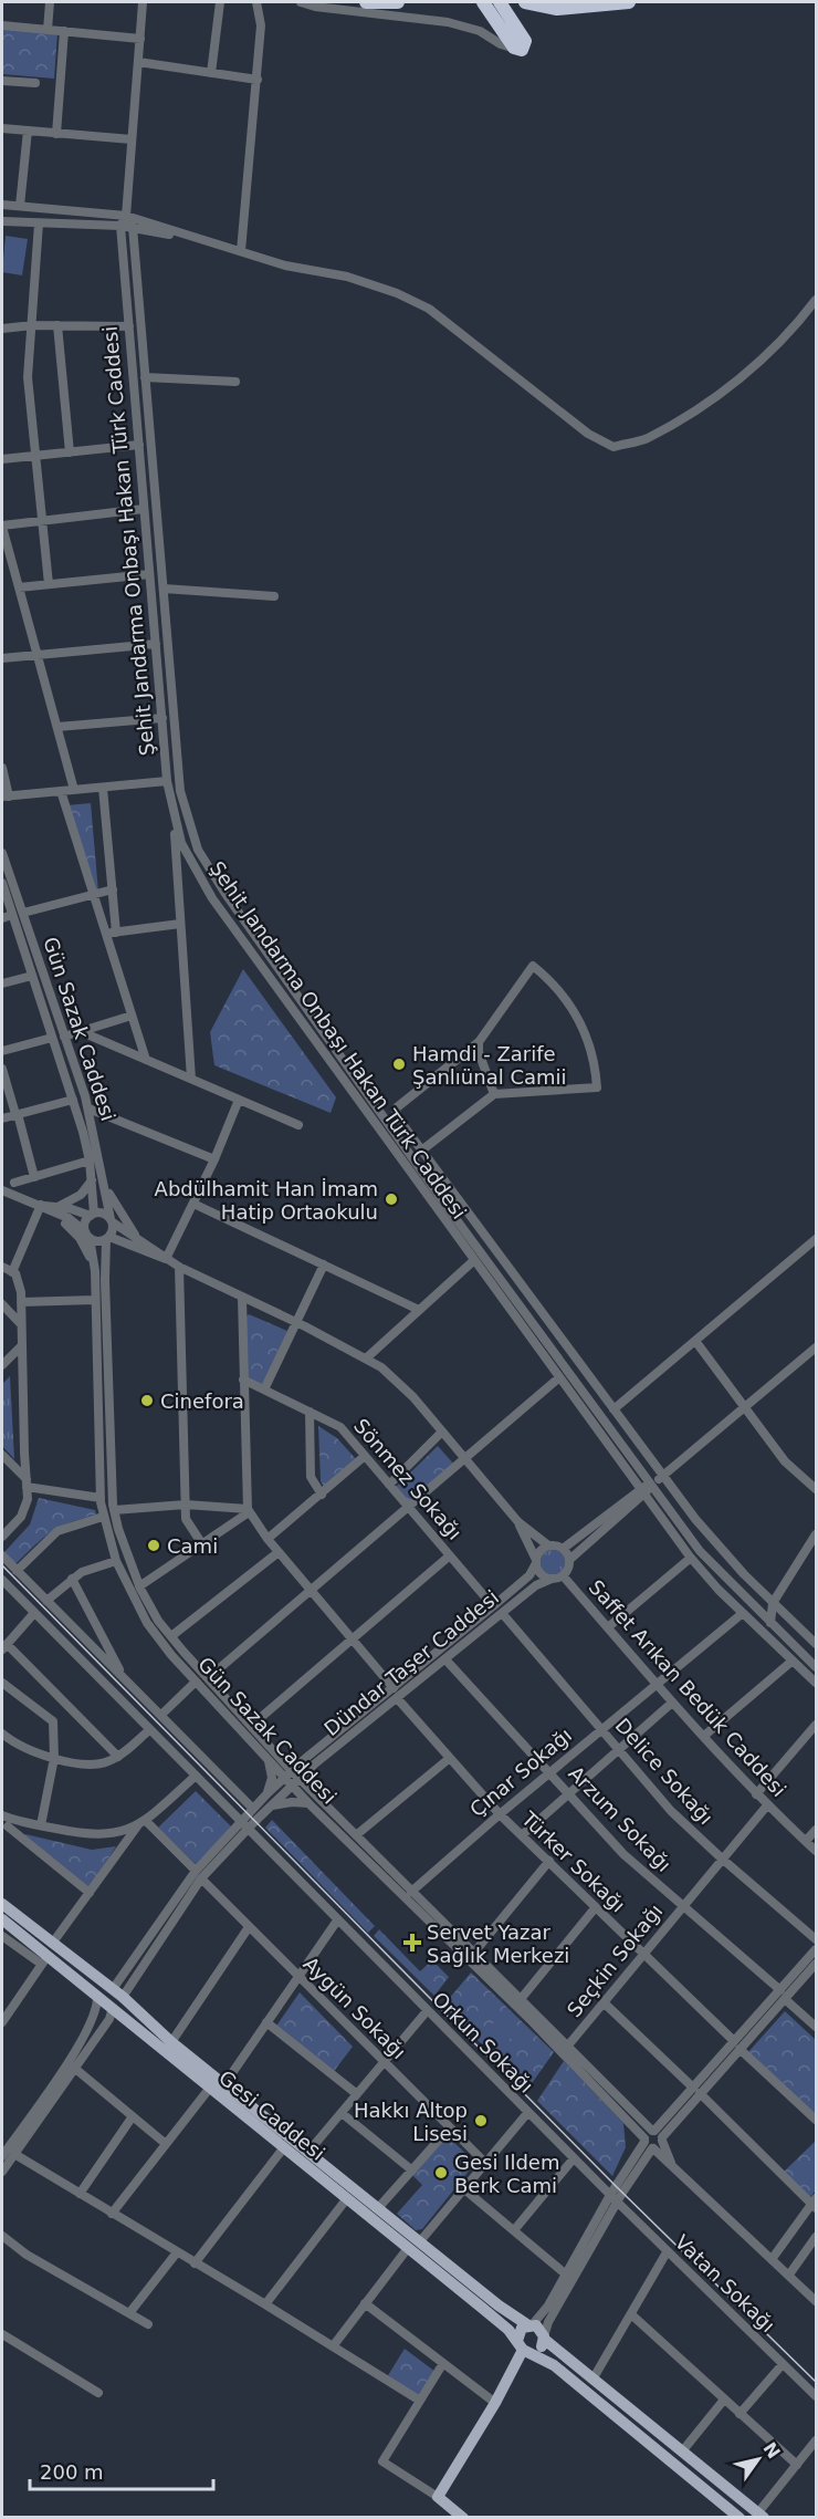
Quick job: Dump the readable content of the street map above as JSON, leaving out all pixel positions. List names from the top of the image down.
{
  "streets": {
    "main road": ["Gesi Caddesi"],
    "street": [
      "Şehit Jandarma Onbaşı Hakan Türk Caddesi",
      "Gün Sazak Caddesi",
      "Sönmez Sokağı",
      "Dündar Taşer Caddesi",
      "Saffet Arıkan Bedük Caddesi",
      "Delice Sokağı",
      "Çınar Sokağı",
      "Arzum Sokağı",
      "Türker Sokağı",
      "Seçkin Sokağı",
      "Aygün Sokağı",
      "Orkun Sokağı",
      "Vatan Sokağı"
    ]
  },
  "crossings": [
    ["Şehit Jandarma Onbaşı Hakan Türk Caddesi", "Çınar Sokağı"],
    ["Gün Sazak Caddesi", "Dündar Taşer Caddesi"],
    ["Gün Sazak Caddesi", "Çınar Sokağı"],
    ["Gün Sazak Caddesi", "Seçkin Sokağı"],
    ["Sönmez Sokağı", "Dündar Taşer Caddesi"],
    ["Dündar Taşer Caddesi", "Saffet Arıkan Bedük Caddesi"],
    ["Dündar Taşer Caddesi", "Delice Sokağı"],
    ["Dündar Taşer Caddesi", "Arzum Sokağı"],
    ["Dündar Taşer Caddesi", "Türker Sokağı"],
    ["Dündar Taşer Caddesi", "Aygün Sokağı"],
    ["Dündar Taşer Caddesi", "Orkun Sokağı"],
    ["Dündar Taşer Caddesi", "Gesi Caddesi"],
    ["Saffet Arıkan Bedük Caddesi", "Çınar Sokağı"],
    ["Saffet Arıkan Bedük Caddesi", "Seçkin Sokağı"],
    ["Delice Sokağı", "Çınar Sokağı"],
    ["Delice Sokağı", "Seçkin Sokağı"],
    ["Çınar Sokağı", "Arzum Sokağı"],
    ["Çınar Sokağı", "Türker Sokağı"],
    ["Arzum Sokağı", "Seçkin Sokağı"],
    ["Türker Sokağı", "Seçkin Sokağı"],
    ["Orkun Sokağı", "Vatan Sokağı"]
  ],
  "places": {
    "other": [
      "Hamdi - Zarife Şanlıünal Camii",
      "Abdülhamit Han İmam Hatip Ortaokulu",
      "Cinefora",
      "Cami",
      "Hakkı Altop Lisesi",
      "Gesi Ildem Berk Cami"
    ],
    "health": ["Servet Yazar Sağlık Merkezi"]
  },
  "scale_bar": "200 m",
  "north": "top right"
}
